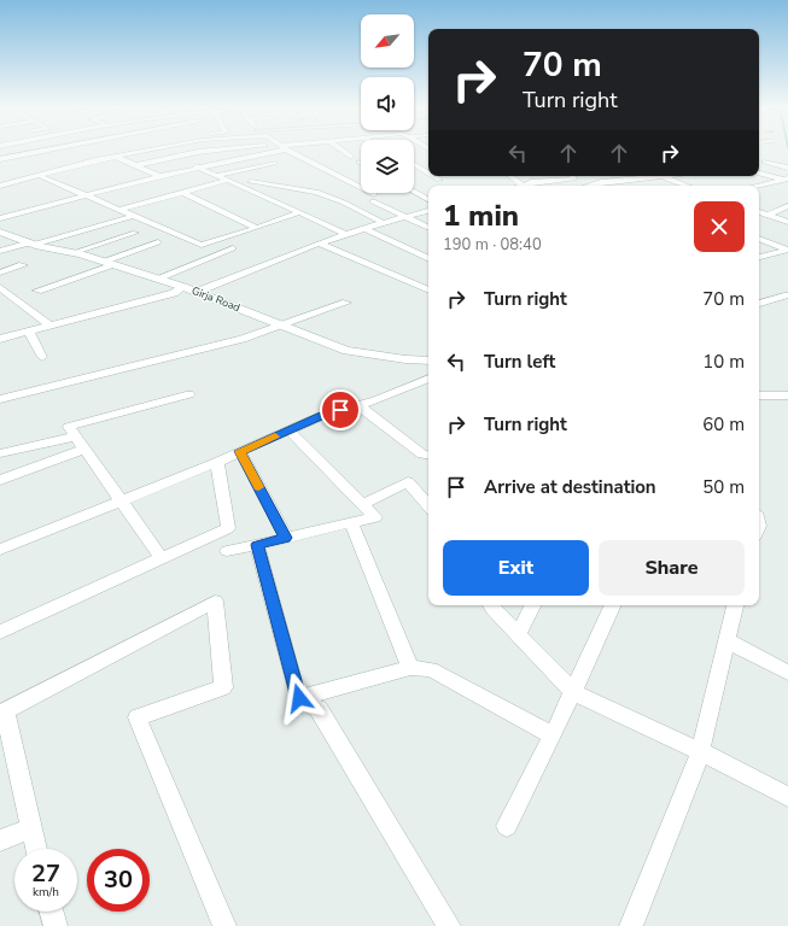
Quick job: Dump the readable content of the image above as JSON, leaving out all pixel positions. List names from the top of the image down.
{
  "streets": {
    "main road": ["Girja Road"]
  },
  "north": "bottom left",
  "page": {
    "turn": ["70 m", "Turn right"],
    "heading": ["1 min", "190 m · 08:40"],
    "list": [
      {
        "name": "Turn right",
        "value": "70 m"
      },
      {
        "name": "Turn left",
        "value": "10 m"
      },
      {
        "name": "Turn right",
        "value": "60 m"
      },
      {
        "name": "Arrive at destination",
        "value": "50 m"
      }
    ],
    "buttons": ["Exit", "Share"],
    "speed": "27 km/h",
    "limit": "30"
  }
}
